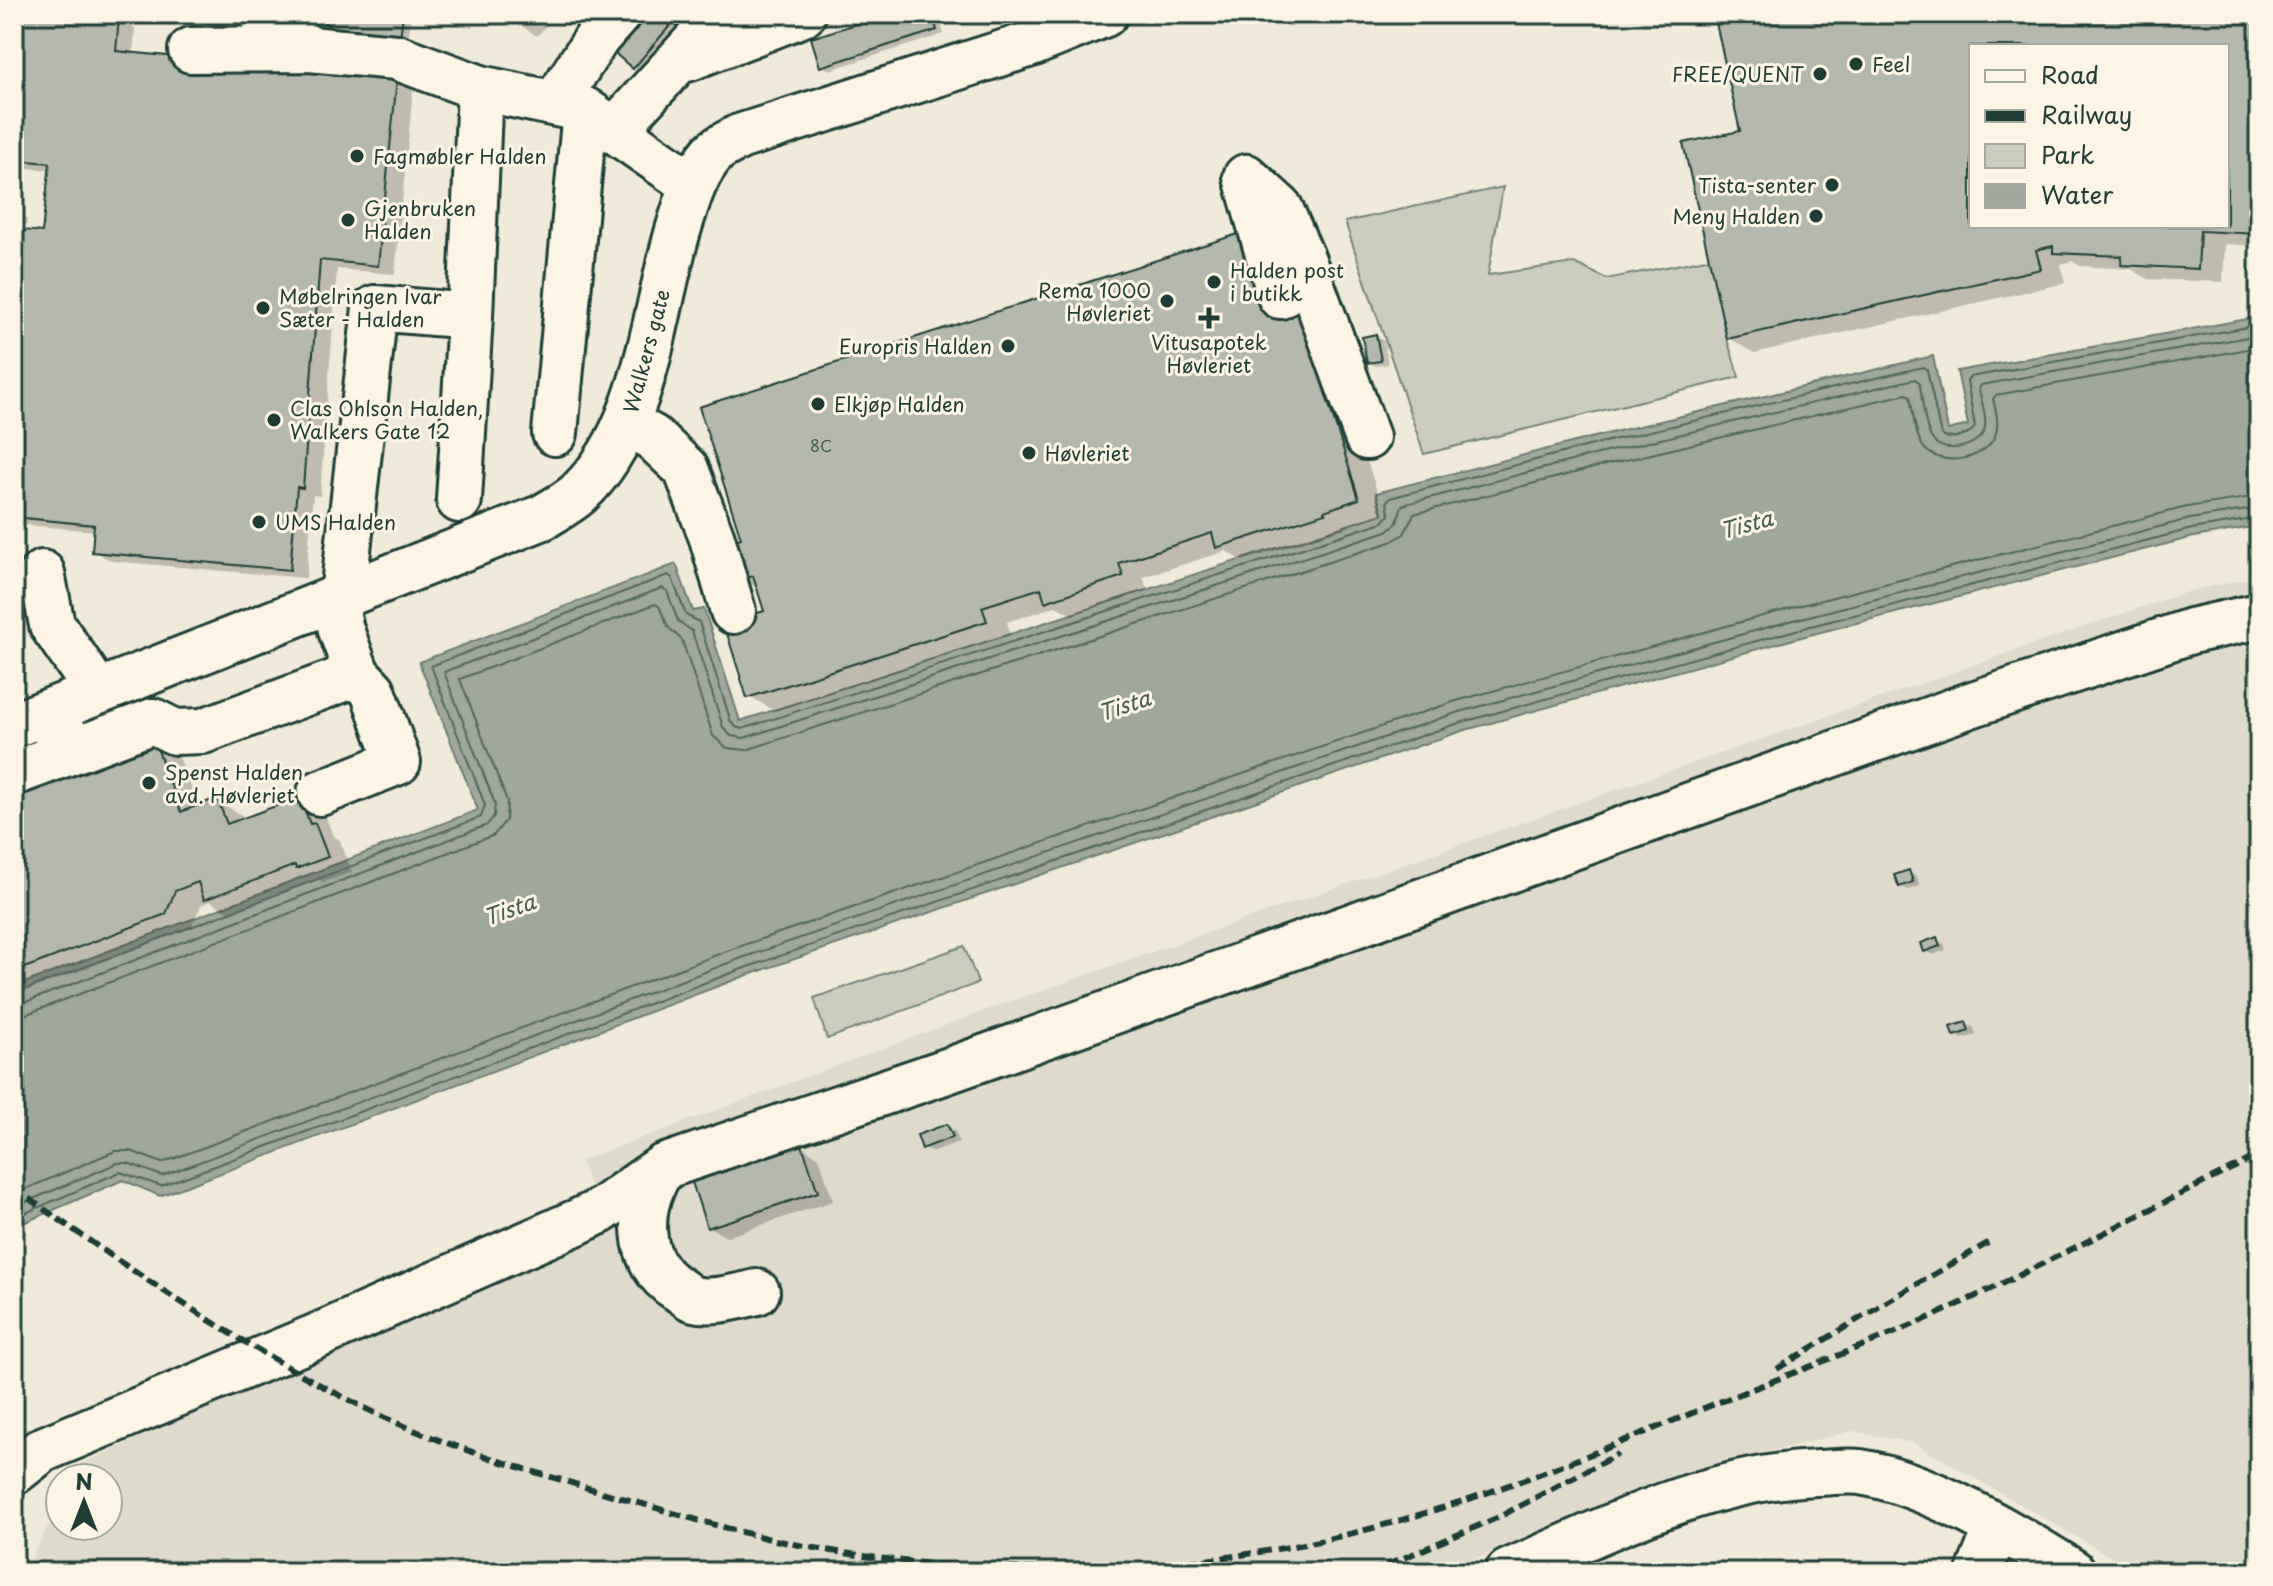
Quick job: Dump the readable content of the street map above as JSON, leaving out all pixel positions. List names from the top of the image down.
{
  "streets": {
    "street": ["Walkers gate"]
  },
  "water": ["Tista"],
  "places": {
    "other": [
      "Feel",
      "FREE/QUENT",
      "Fagmøbler Halden",
      "Tista-senter",
      "Meny Halden",
      "Gjenbruken Halden",
      "Halden post i butikk",
      "Rema 1000 Høvleriet",
      "Møbelringen Ivar Sæter - Halden",
      "Europris Halden",
      "Elkjøp Halden",
      "Clas Ohlson Halden, Walkers Gate 12",
      "Høvleriet",
      "UMS Halden",
      "Spenst Halden avd. Høvleriet"
    ],
    "health": ["Vitusapotek Høvleriet"]
  },
  "house_numbers": ["8C"],
  "legend": [
    "Road",
    "Railway",
    "Park",
    "Water"
  ],
  "north": "top"
}
